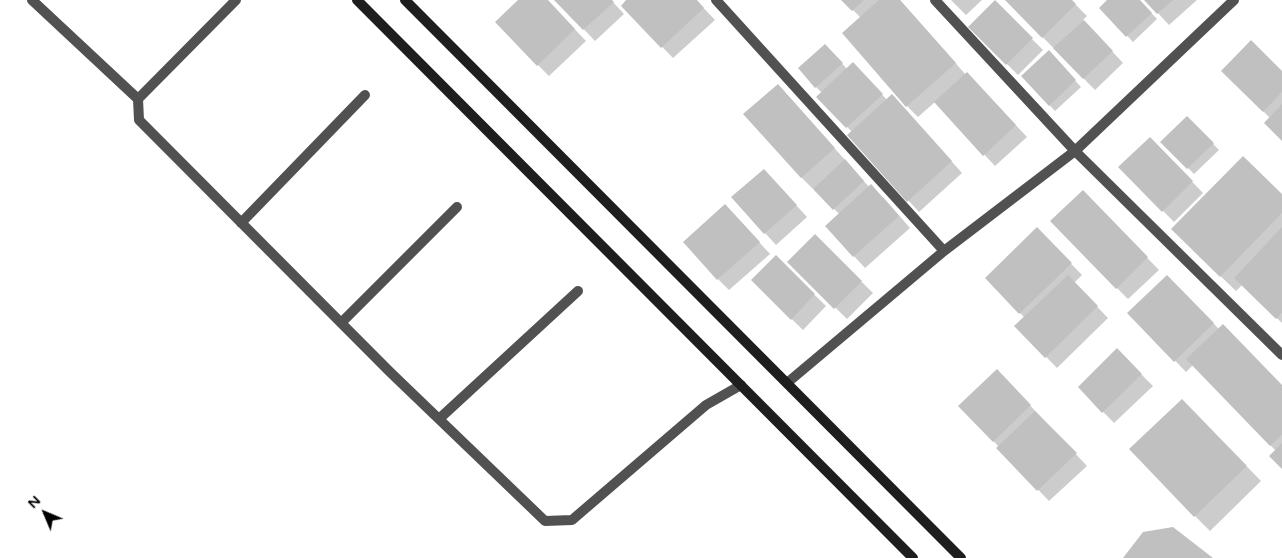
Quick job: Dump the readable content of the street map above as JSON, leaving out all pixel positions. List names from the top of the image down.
{
  "north": "top left"
}
